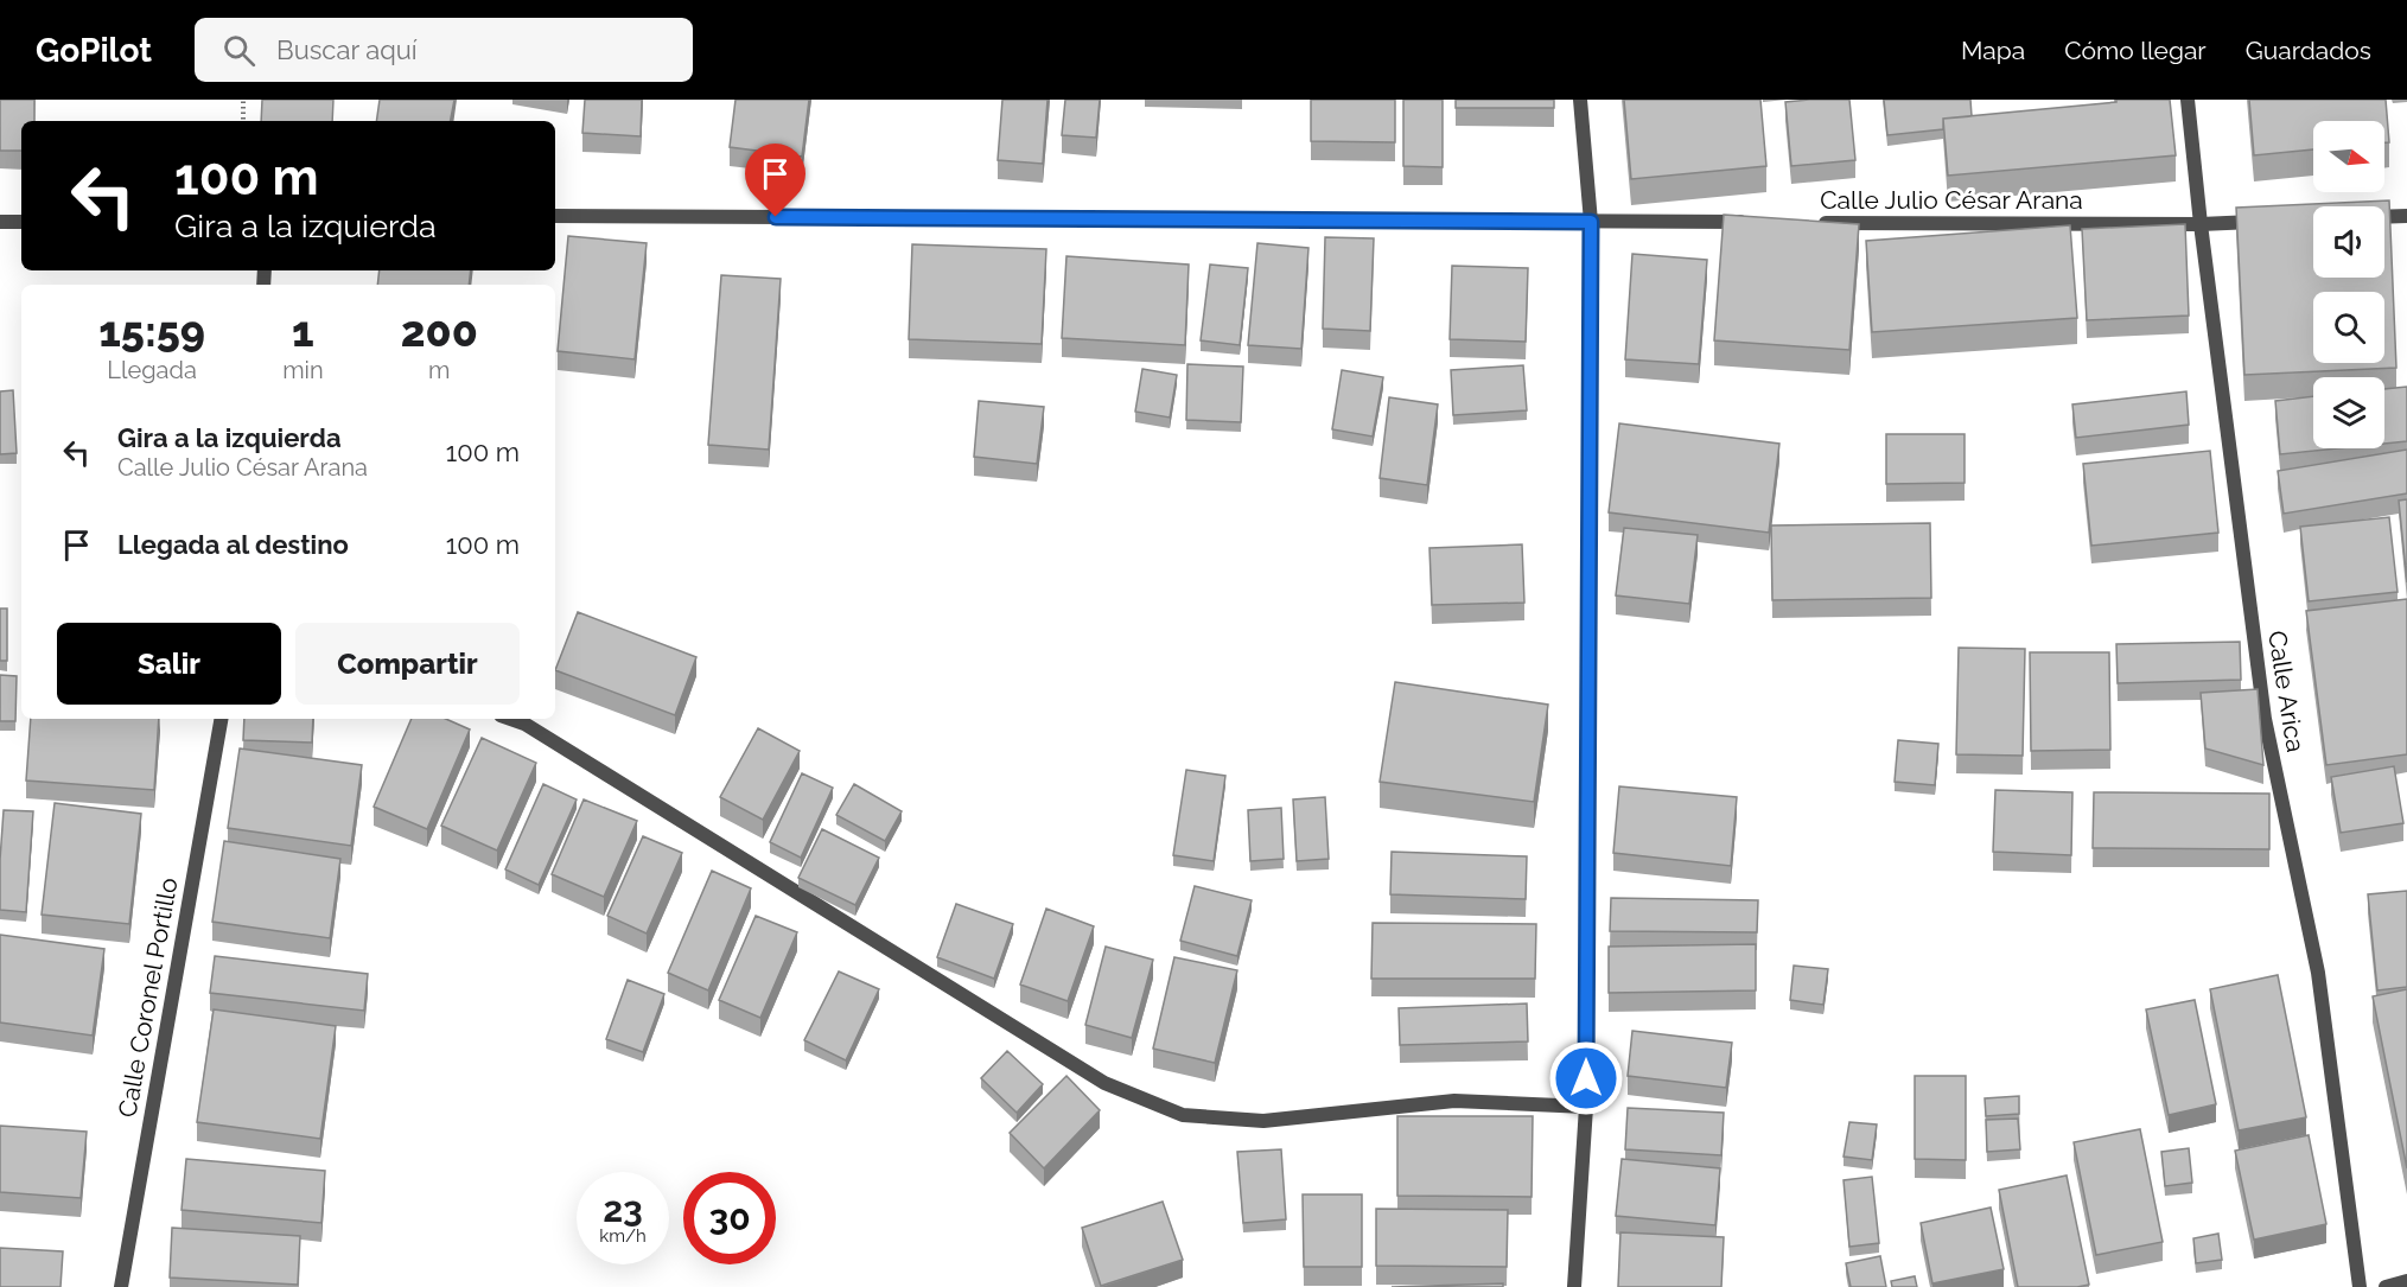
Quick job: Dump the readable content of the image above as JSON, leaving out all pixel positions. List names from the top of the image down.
{
  "streets": {
    "street": ["Calle Julio César Arana", "Calle Arica", "Calle Coronel Portillo"]
  },
  "crossings": [
    ["Calle Julio César Arana", "Calle Arica"]
  ],
  "north": "right",
  "page": {
    "header": "GoPilot",
    "search": "Buscar aquí",
    "nav": ["Mapa", "Cómo llegar", "Guardados"],
    "turn": ["100 m", "Gira a la izquierda"],
    "eta": [
      "15:59",
      "Llegada",
      "1",
      "min",
      "200",
      "m"
    ],
    "list": [
      {
        "name": "Gira a la izquierda",
        "note": "Calle Julio César Arana",
        "value": "100 m"
      },
      {
        "name": "Llegada al destino",
        "value": "100 m"
      }
    ],
    "buttons": ["Salir", "Compartir"],
    "speed": "23 km/h",
    "limit": "30"
  }
}
